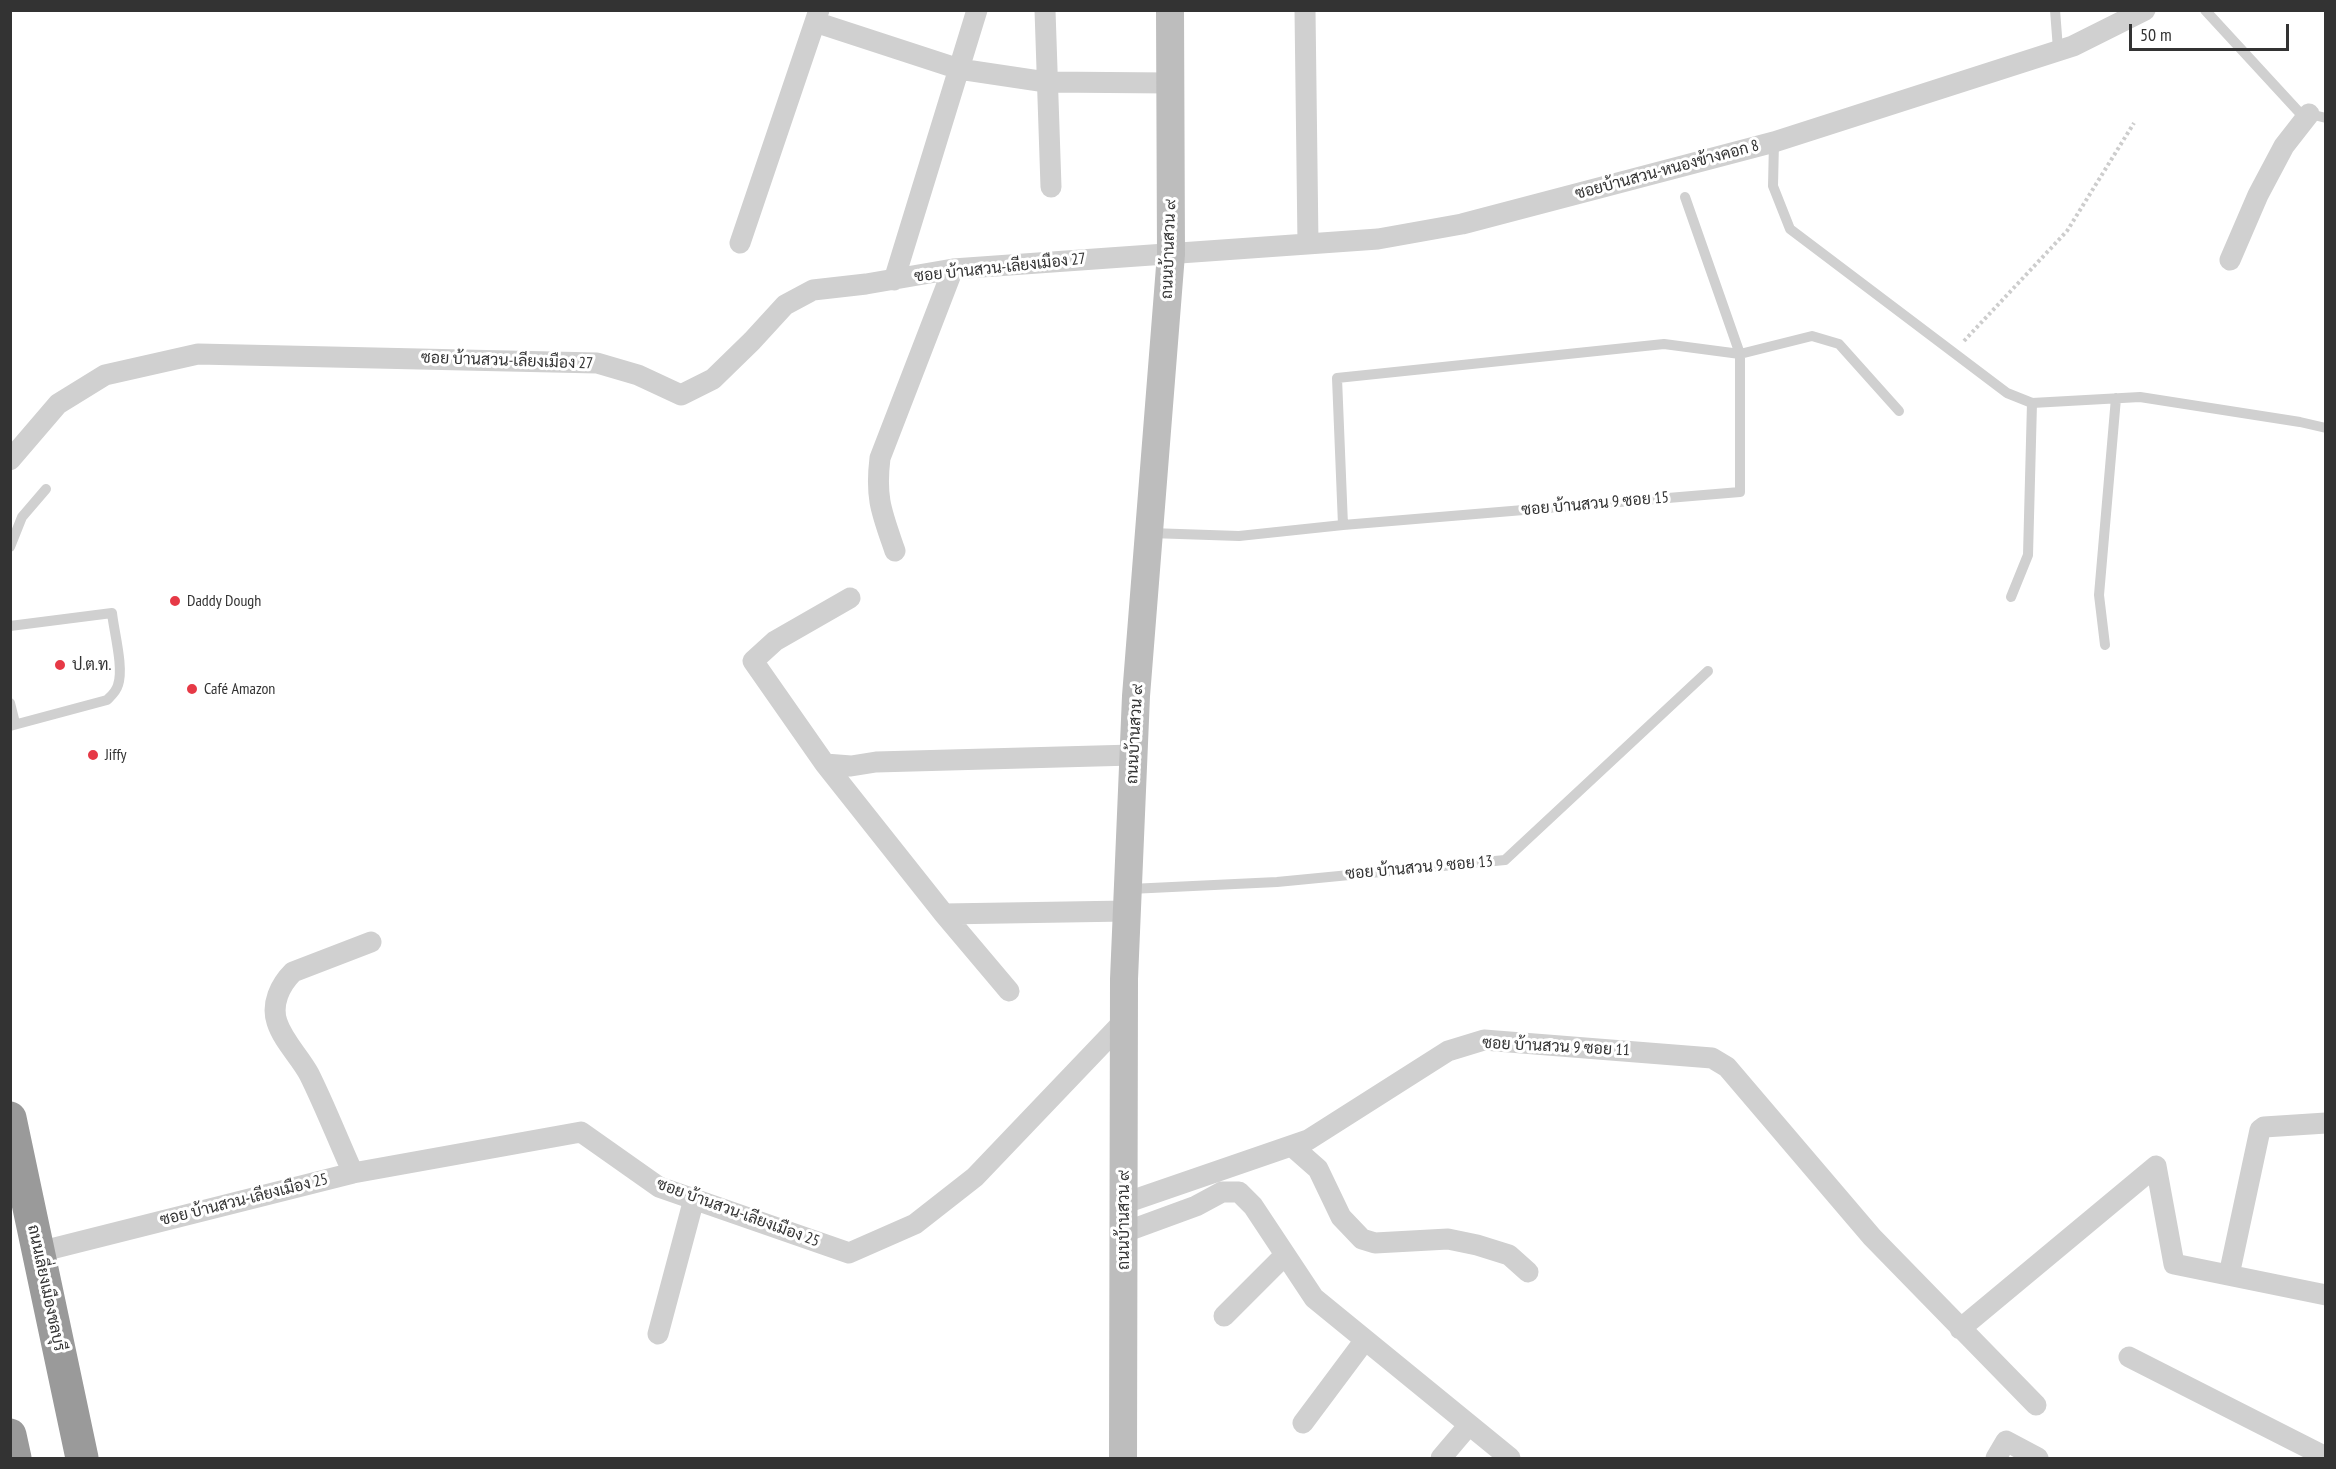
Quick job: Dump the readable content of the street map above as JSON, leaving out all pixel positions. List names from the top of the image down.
{
  "streets": {
    "highway": ["ถนนเลี่ยงเมืองชลบุรี"],
    "street": [
      "ซอยบ้านสวน-หนองข้างคอก 8",
      "ถนนบ้านสวน ๙",
      "ซอย บ้านสวน-เลียงเมือง 27",
      "ซอย บ้านสวน 9 ซอย 11",
      "ซอย บ้านสวน-เลียงเมือง 25"
    ],
    "lane": ["ซอย บ้านสวน 9 ซอย 15", "ซอย บ้านสวน 9 ซอย 13"]
  },
  "crossings": [
    ["ซอยบ้านสวน-หนองข้างคอก 8", "ถนนบ้านสวน ๙"],
    ["ซอยบ้านสวน-หนองข้างคอก 8", "ซอย บ้านสวน-เลียงเมือง 27"],
    ["ถนนบ้านสวน ๙", "ซอย บ้านสวน-เลียงเมือง 27"],
    ["ถนนบ้านสวน ๙", "ซอย บ้านสวน 9 ซอย 15"],
    ["ถนนบ้านสวน ๙", "ซอย บ้านสวน 9 ซอย 13"],
    ["ถนนบ้านสวน ๙", "ซอย บ้านสวน 9 ซอย 11"],
    ["ถนนบ้านสวน ๙", "ซอย บ้านสวน-เลียงเมือง 25"],
    ["ซอย บ้านสวน-เลียงเมือง 25", "ถนนเลี่ยงเมืองชลบุรี"]
  ],
  "places": [
    "Daddy Dough",
    "ป.ต.ท.",
    "Café Amazon",
    "Jiffy"
  ],
  "scale_bar": "50 m"
}
